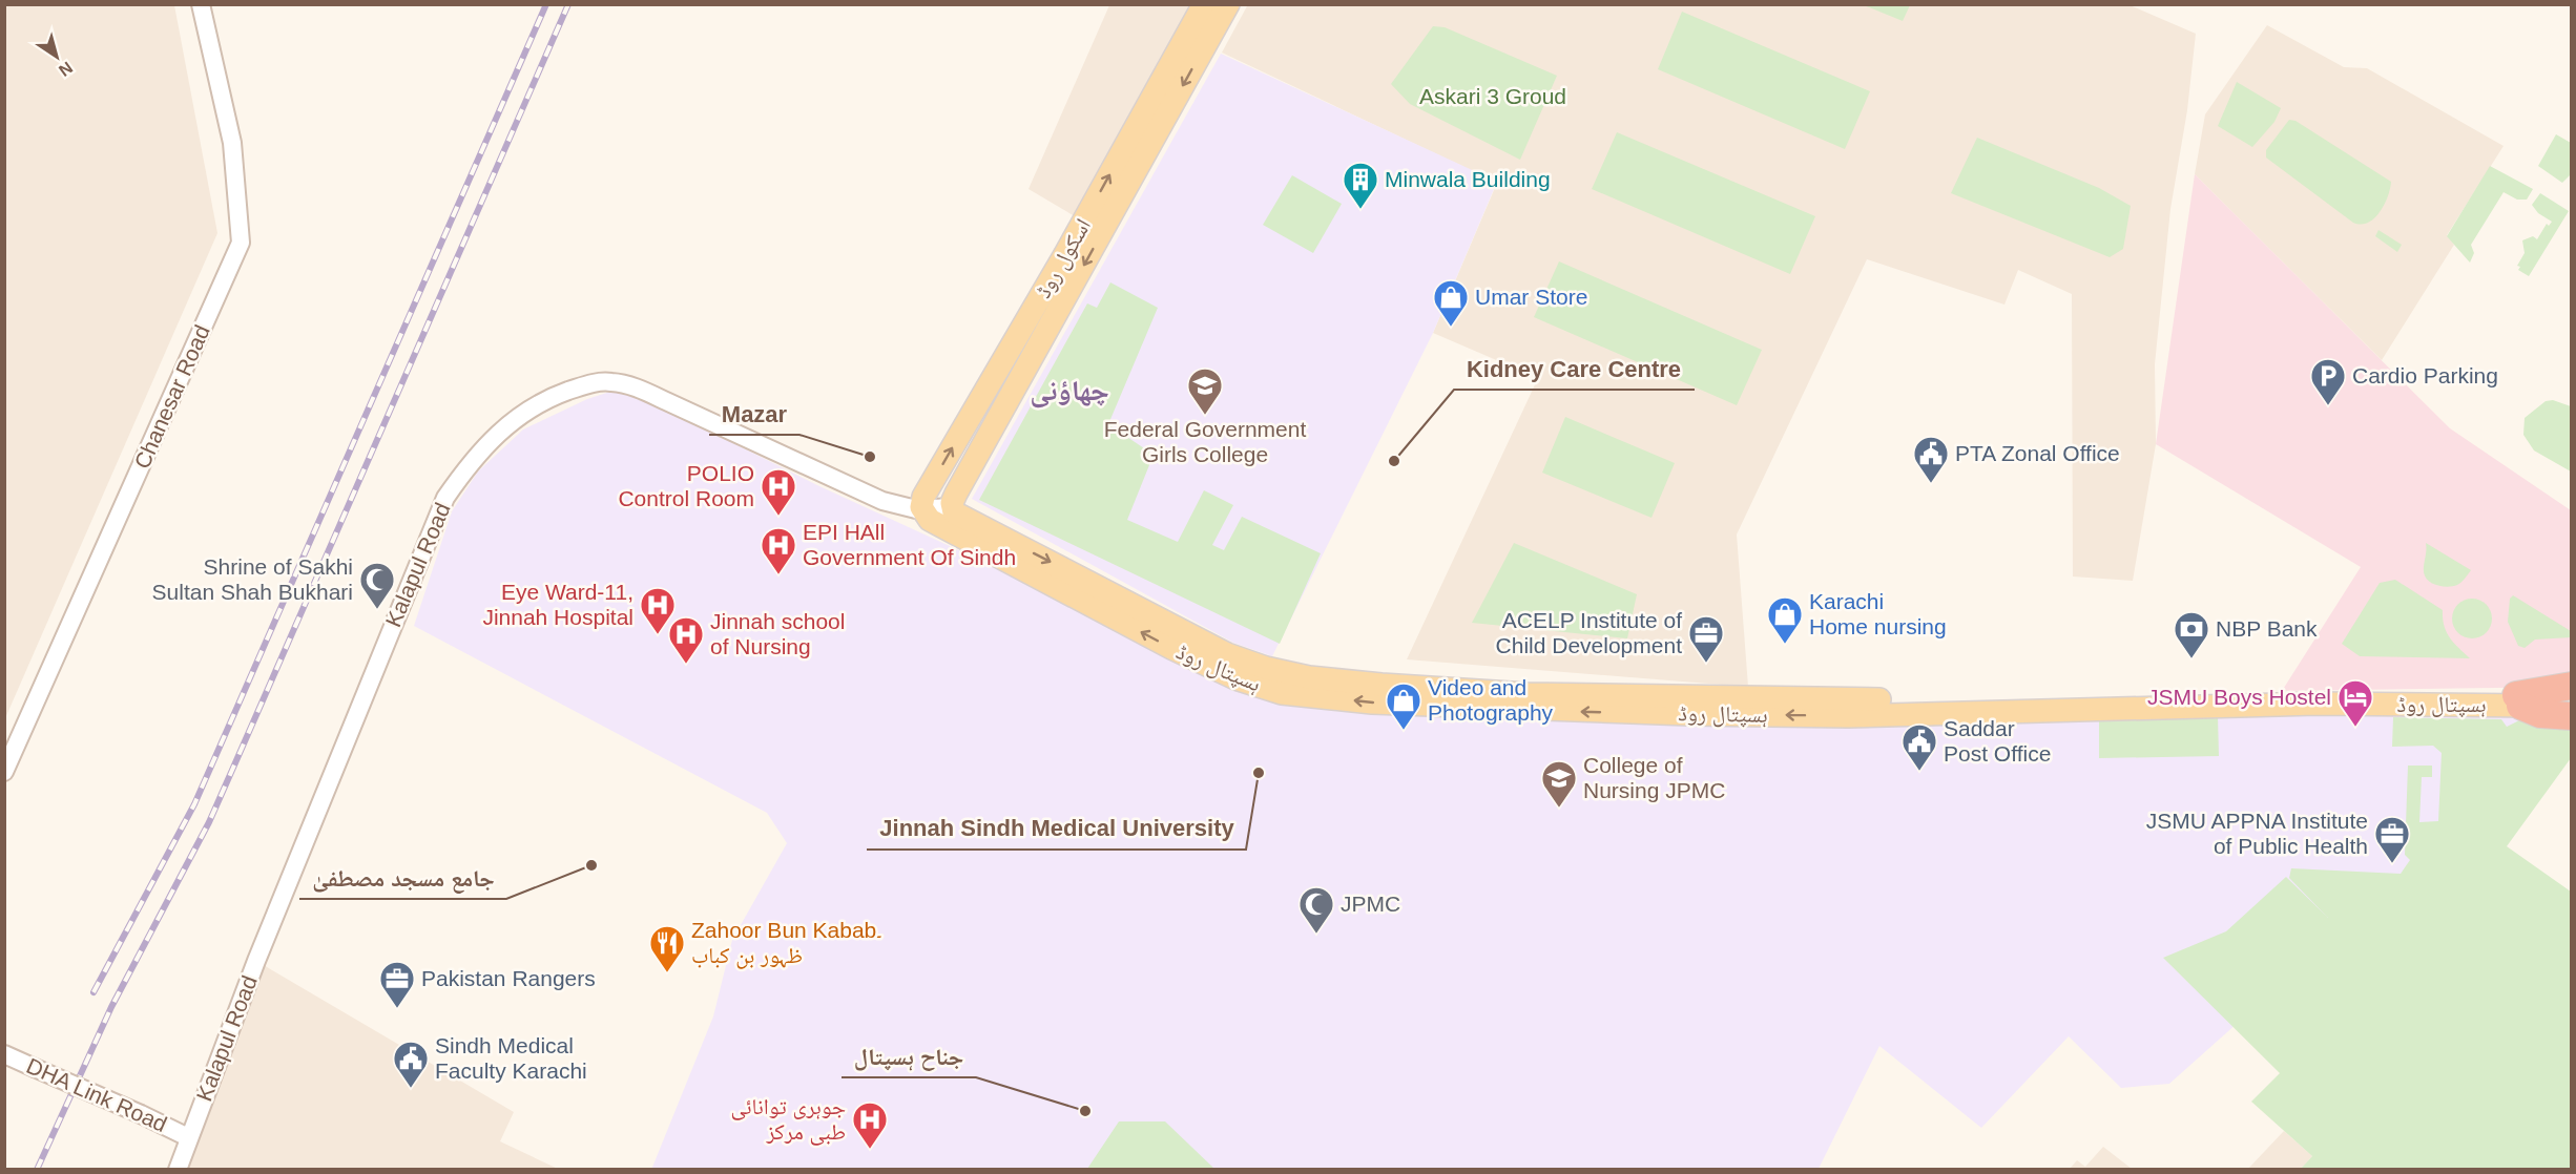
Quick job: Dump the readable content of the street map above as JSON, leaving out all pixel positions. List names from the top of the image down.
{
  "streets": {
    "main road": ["اسکول روڈ", "ہسپتال روڈ"],
    "street": ["Chanesar Road", "Kalapul Road", "DHA Link Road"]
  },
  "crossings": [
    ["اسکول روڈ", "Kalapul Road"],
    ["اسکول روڈ", "ہسپتال روڈ"],
    ["Kalapul Road", "ہسپتال روڈ"],
    ["Kalapul Road", "DHA Link Road"]
  ],
  "districts": ["چھاؤنی"],
  "parks": ["Askari 3 Groud"],
  "places": {
    "building": ["Minwala Building"],
    "shop": ["Umar Store", "Karachi Home nursing", "Video and Photography"],
    "parking": ["Cardio Parking"],
    "school or university": ["Federal Government Girls College", "College of Nursing JPMC"],
    "other": [
      "Mazar",
      "Kidney Care Centre",
      "Jinnah Sindh Medical University",
      "جامع مسجد مصطفیٰ",
      "جناح ہسپتال"
    ],
    "public building": ["PTA Zonal Office", "Saddar Post Office", "Sindh Medical Faculty Karachi"],
    "hospital": [
      "POLIO Control Room",
      "EPI HAll Government Of Sindh",
      "Eye Ward-11, Jinnah Hospital",
      "Jinnah school of Nursing",
      "جوہری توانائی طبی مرکز"
    ],
    "mosque": ["Shrine of Sakhi Sultan Shah Bukhari", "JPMC"],
    "bank": ["NBP Bank"],
    "office": ["ACELP Institute of Child Development", "JSMU APPNA Institute of Public Health", "Pakistan Rangers"],
    "hotel": ["JSMU Boys Hostel"],
    "restaurant": ["Zahoor Bun Kabab۔ ظہور بن کباب"]
  },
  "north": "bottom right"
}
